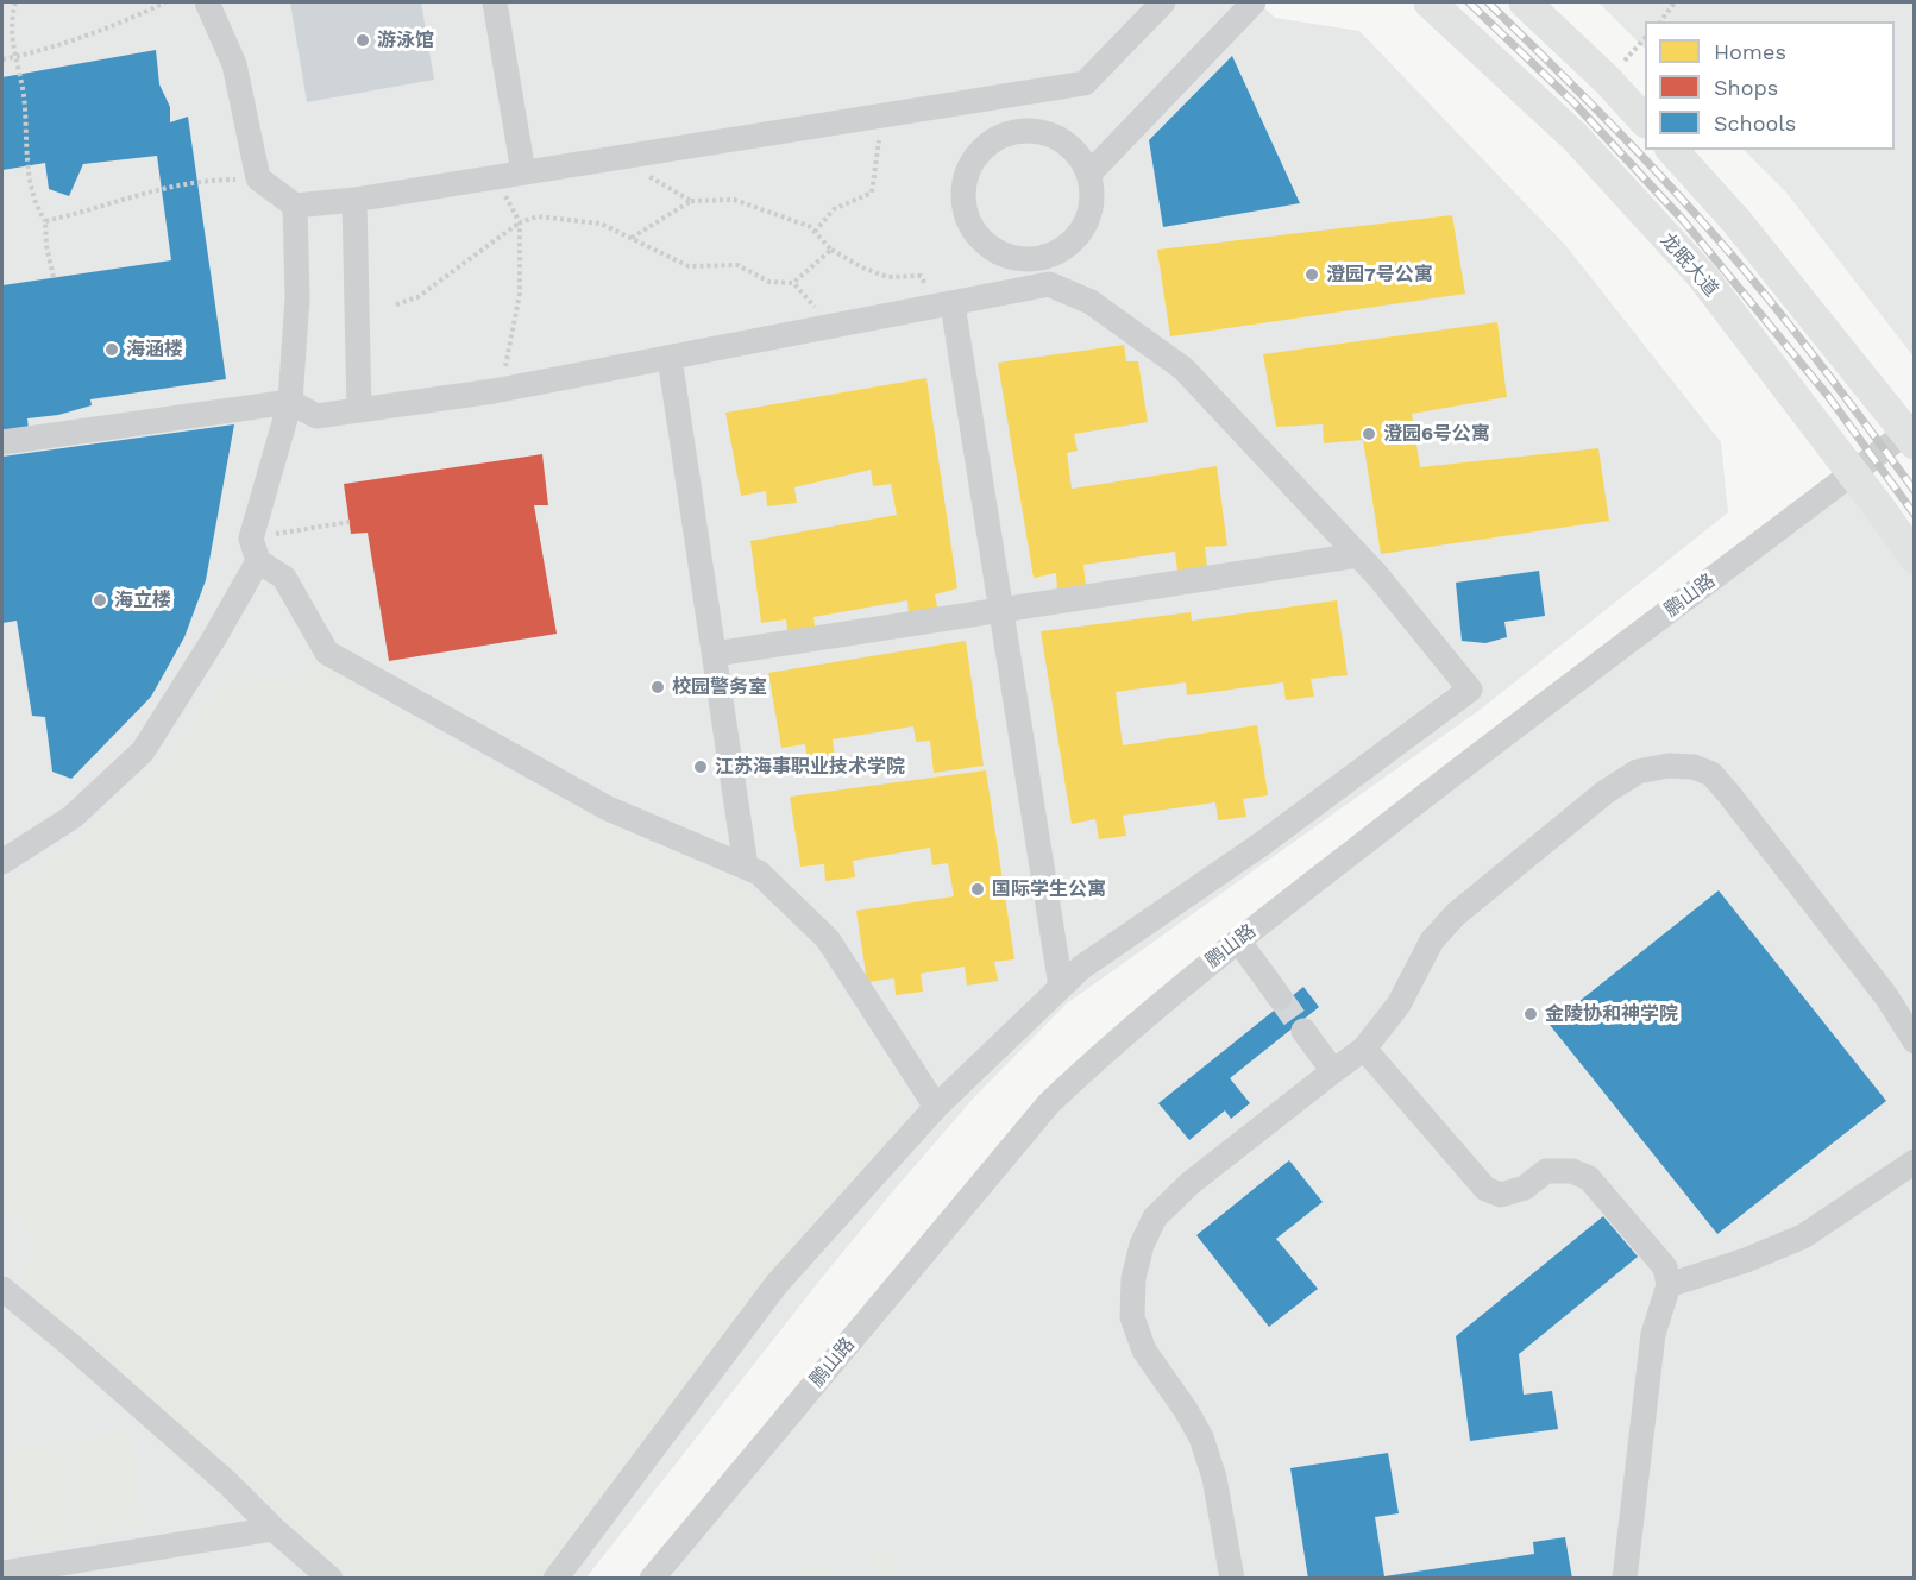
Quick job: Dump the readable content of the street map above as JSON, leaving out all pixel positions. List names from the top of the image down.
{
  "streets": {
    "main road": ["龙眠大道"],
    "street": ["鹏山路"]
  },
  "crossings": [
    ["龙眠大道", "鹏山路"]
  ],
  "places": [
    "游泳馆",
    "澄园7号公寓",
    "海涵楼",
    "澄园6号公寓",
    "海立楼",
    "校园警务室",
    "江苏海事职业技术学院",
    "国际学生公寓",
    "金陵协和神学院"
  ],
  "legend": ["Homes", "Shops", "Schools"]
}
